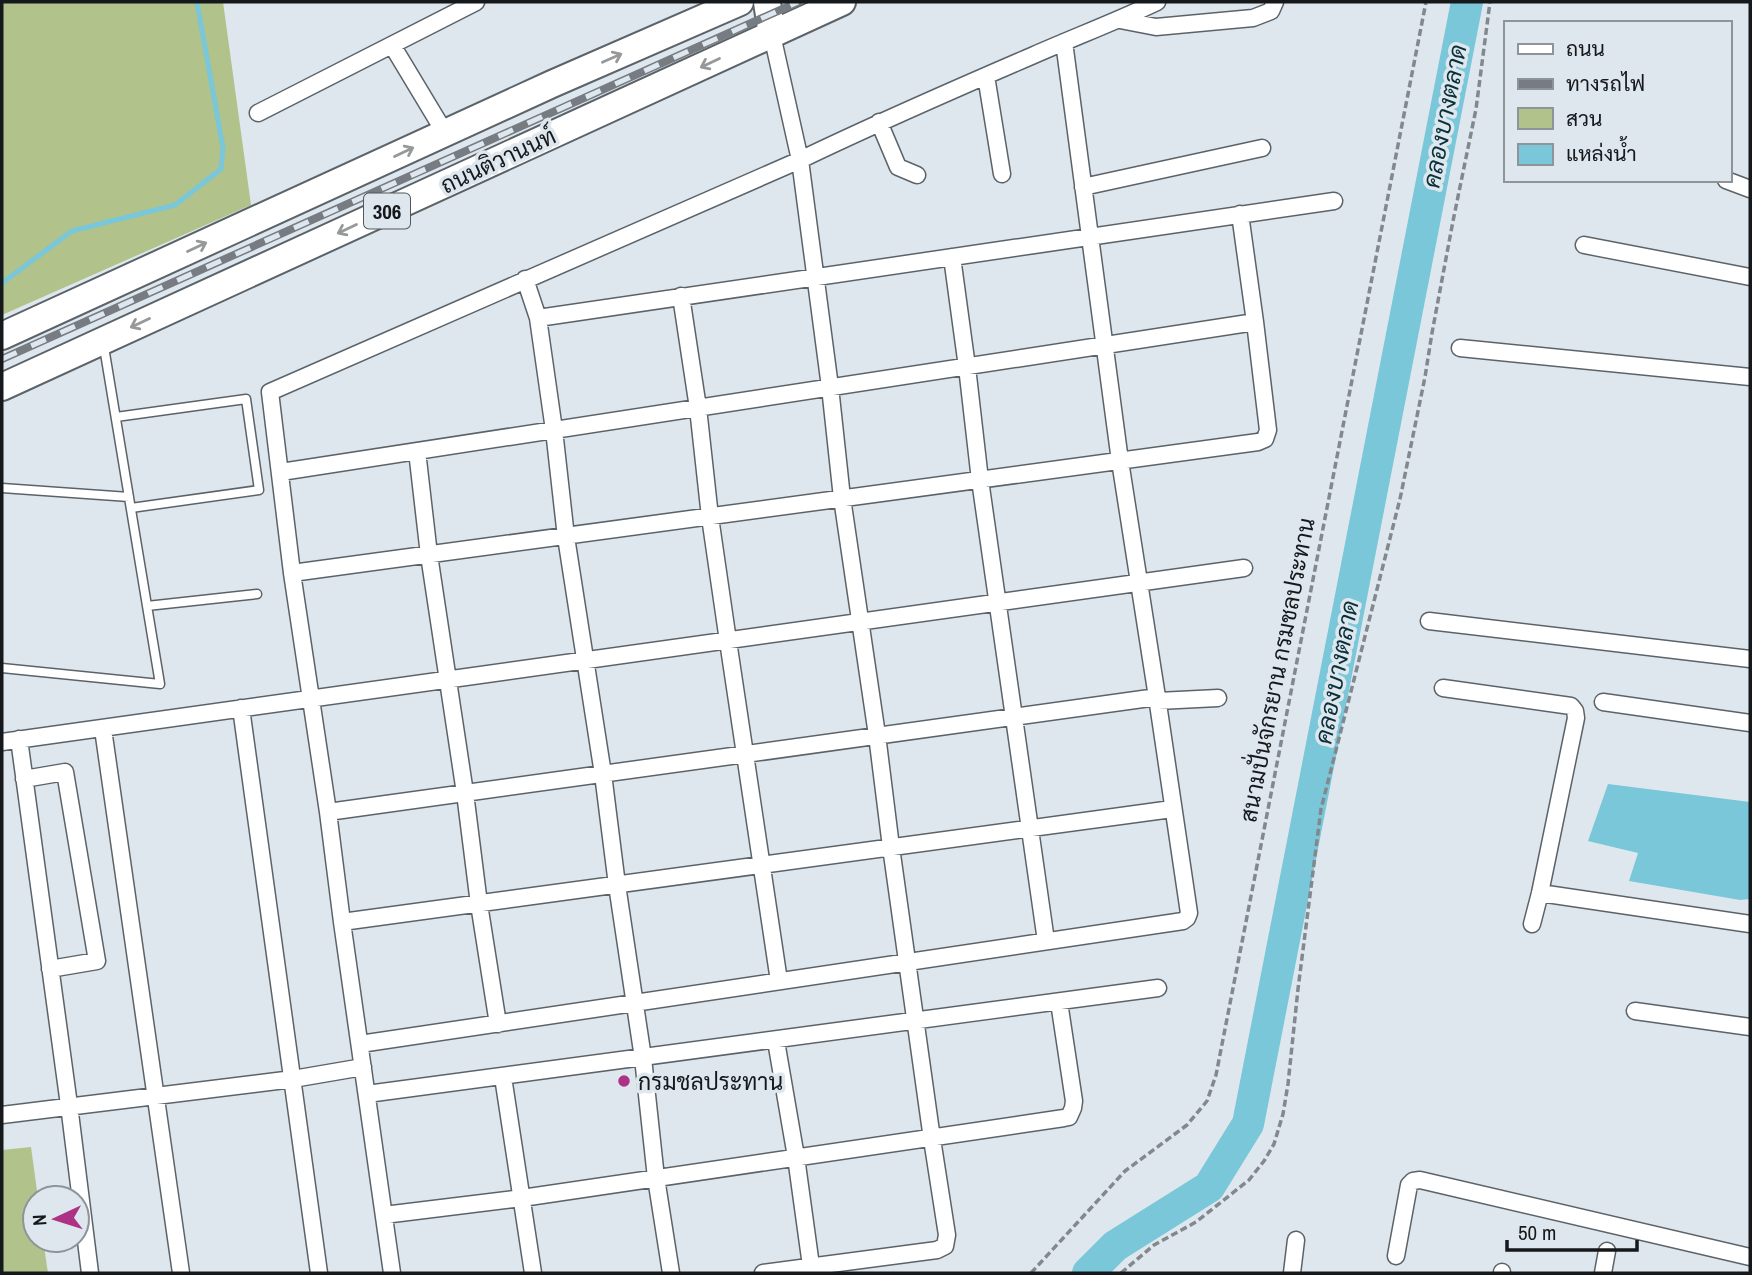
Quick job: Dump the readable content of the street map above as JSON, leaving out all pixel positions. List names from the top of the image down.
{
  "streets": {
    "main road": ["ถนนติวานนท์", "306"],
    "path": ["สนามปั่นจักรยาน กรมชลประทาน"]
  },
  "water": ["คลองบางตลาด"],
  "places": ["กรมชลประทาน"],
  "legend": [
    "ถนน",
    "ทางรถไฟ",
    "สวน",
    "แหล่งน้ำ"
  ],
  "scale_bar": "50 m",
  "north": "left"
}
